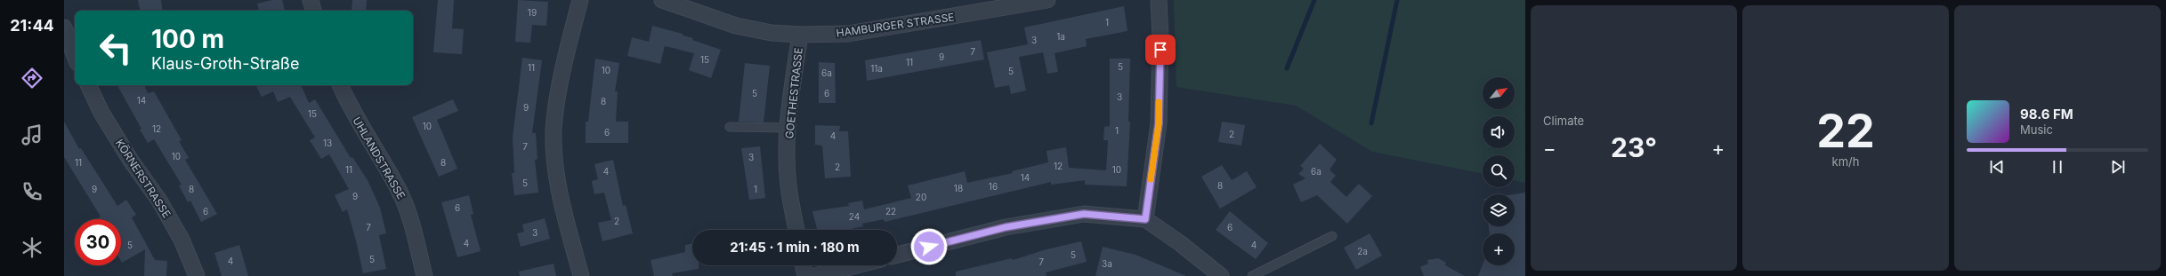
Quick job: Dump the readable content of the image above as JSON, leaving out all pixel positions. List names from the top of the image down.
{
  "streets": {
    "street": [
      "HAMBURGER STRASSE",
      "GOETHESTRASSE",
      "UHLANDSTRASSE",
      "KÖRNERSTRASSE"
    ]
  },
  "crossings": [
    ["HAMBURGER STRASSE", "GOETHESTRASSE"]
  ],
  "house_numbers": [
    "19",
    "1",
    "1a",
    "3",
    "7",
    "9",
    "15",
    "11",
    "5",
    "11",
    "11a",
    "10",
    "5",
    "6a",
    "5",
    "6",
    "3",
    "14",
    "8",
    "9",
    "15",
    "10",
    "12",
    "1",
    "6",
    "2",
    "4",
    "13",
    "7",
    "10",
    "3",
    "11",
    "8",
    "12",
    "2",
    "11",
    "10",
    "4",
    "6a",
    "14",
    "5",
    "8",
    "16",
    "18",
    "9",
    "8",
    "1",
    "9",
    "20",
    "6",
    "6",
    "22",
    "24",
    "2",
    "7",
    "6",
    "3",
    "4",
    "5",
    "4",
    "2a",
    "5",
    "5",
    "4",
    "7",
    "3a"
  ],
  "north": "top right",
  "page": {
    "tabs": "21:44",
    "tile": [
      "Climate",
      ["22", "km/h"]
    ],
    "turn": ["100 m", "Klaus-Groth-Straße"],
    "map_buttons": "+",
    "song": ["98.6 FM", "Music"],
    "heat": ["−", "23°", "+"],
    "limit": "30",
    "trip": "21:45 · 1 min · 180 m"
  }
}
